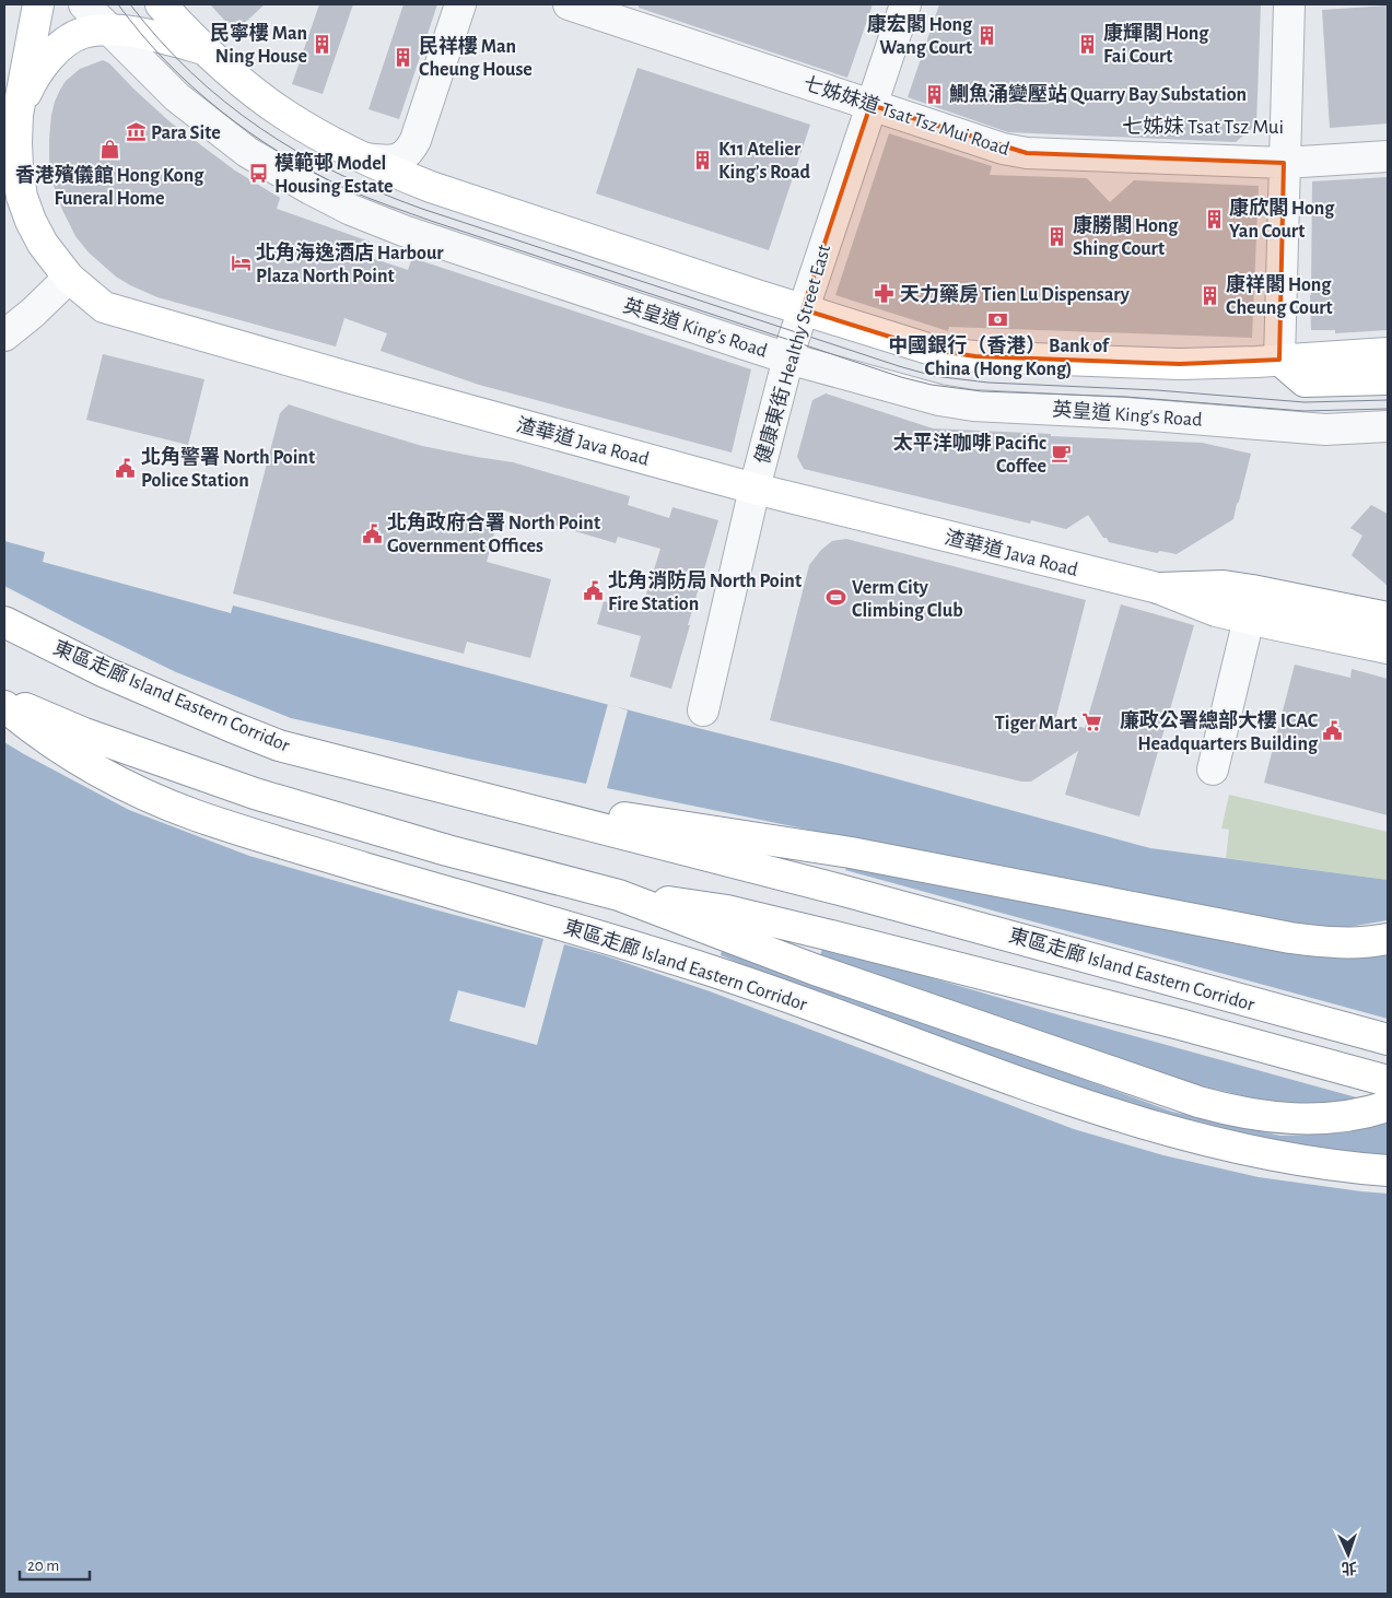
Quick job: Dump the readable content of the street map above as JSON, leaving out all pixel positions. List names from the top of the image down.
{
  "streets": {
    "main road": ["渣華道 Java Road", "東區走廊 Island Eastern Corridor"],
    "street": ["七姊妹道 Tsat Tsz Mui Road", "英皇道 King's Road", "健康東街 Healthy Street East"]
  },
  "crossings": [
    ["七姊妹道 Tsat Tsz Mui Road", "健康東街 Healthy Street East"],
    ["英皇道 King's Road", "健康東街 Healthy Street East"],
    ["健康東街 Healthy Street East", "渣華道 Java Road"]
  ],
  "districts": ["七姊妹 Tsat Tsz Mui"],
  "places": {
    "building": [
      "康宏閣 Hong Wang Court",
      "民寧樓 Man Ning House",
      "康輝閣 Hong Fai Court",
      "民祥樓 Man Cheung House",
      "鰂魚涌變壓站 Quarry Bay Substation",
      "K11 Atelier King’s Road",
      "康欣閣 Hong Yan Court",
      "康勝閣 Hong Shing Court",
      "康祥閣 Hong Cheung Court"
    ],
    "museum": ["Para Site"],
    "shop": ["香港殯儀館 Hong Kong Funeral Home"],
    "bus stop": ["模範邨 Model Housing Estate"],
    "hotel": ["北角海逸酒店 Harbour Plaza North Point"],
    "pharmacy": ["天力藥房 Tien Lu Dispensary"],
    "bank": ["中國銀行（香港） Bank of China (Hong Kong)"],
    "cafe": ["太平洋咖啡 Pacific Coffee"],
    "public building": [
      "北角警署 North Point Police Station",
      "北角政府合署 North Point Government Offices",
      "北角消防局 North Point Fire Station",
      "廉政公署總部大樓 ICAC Headquarters Building"
    ],
    "sports": ["Verm City Climbing Club"],
    "supermarket": ["Tiger Mart"]
  },
  "scale_bar": "20 m",
  "north": "bottom"
}
